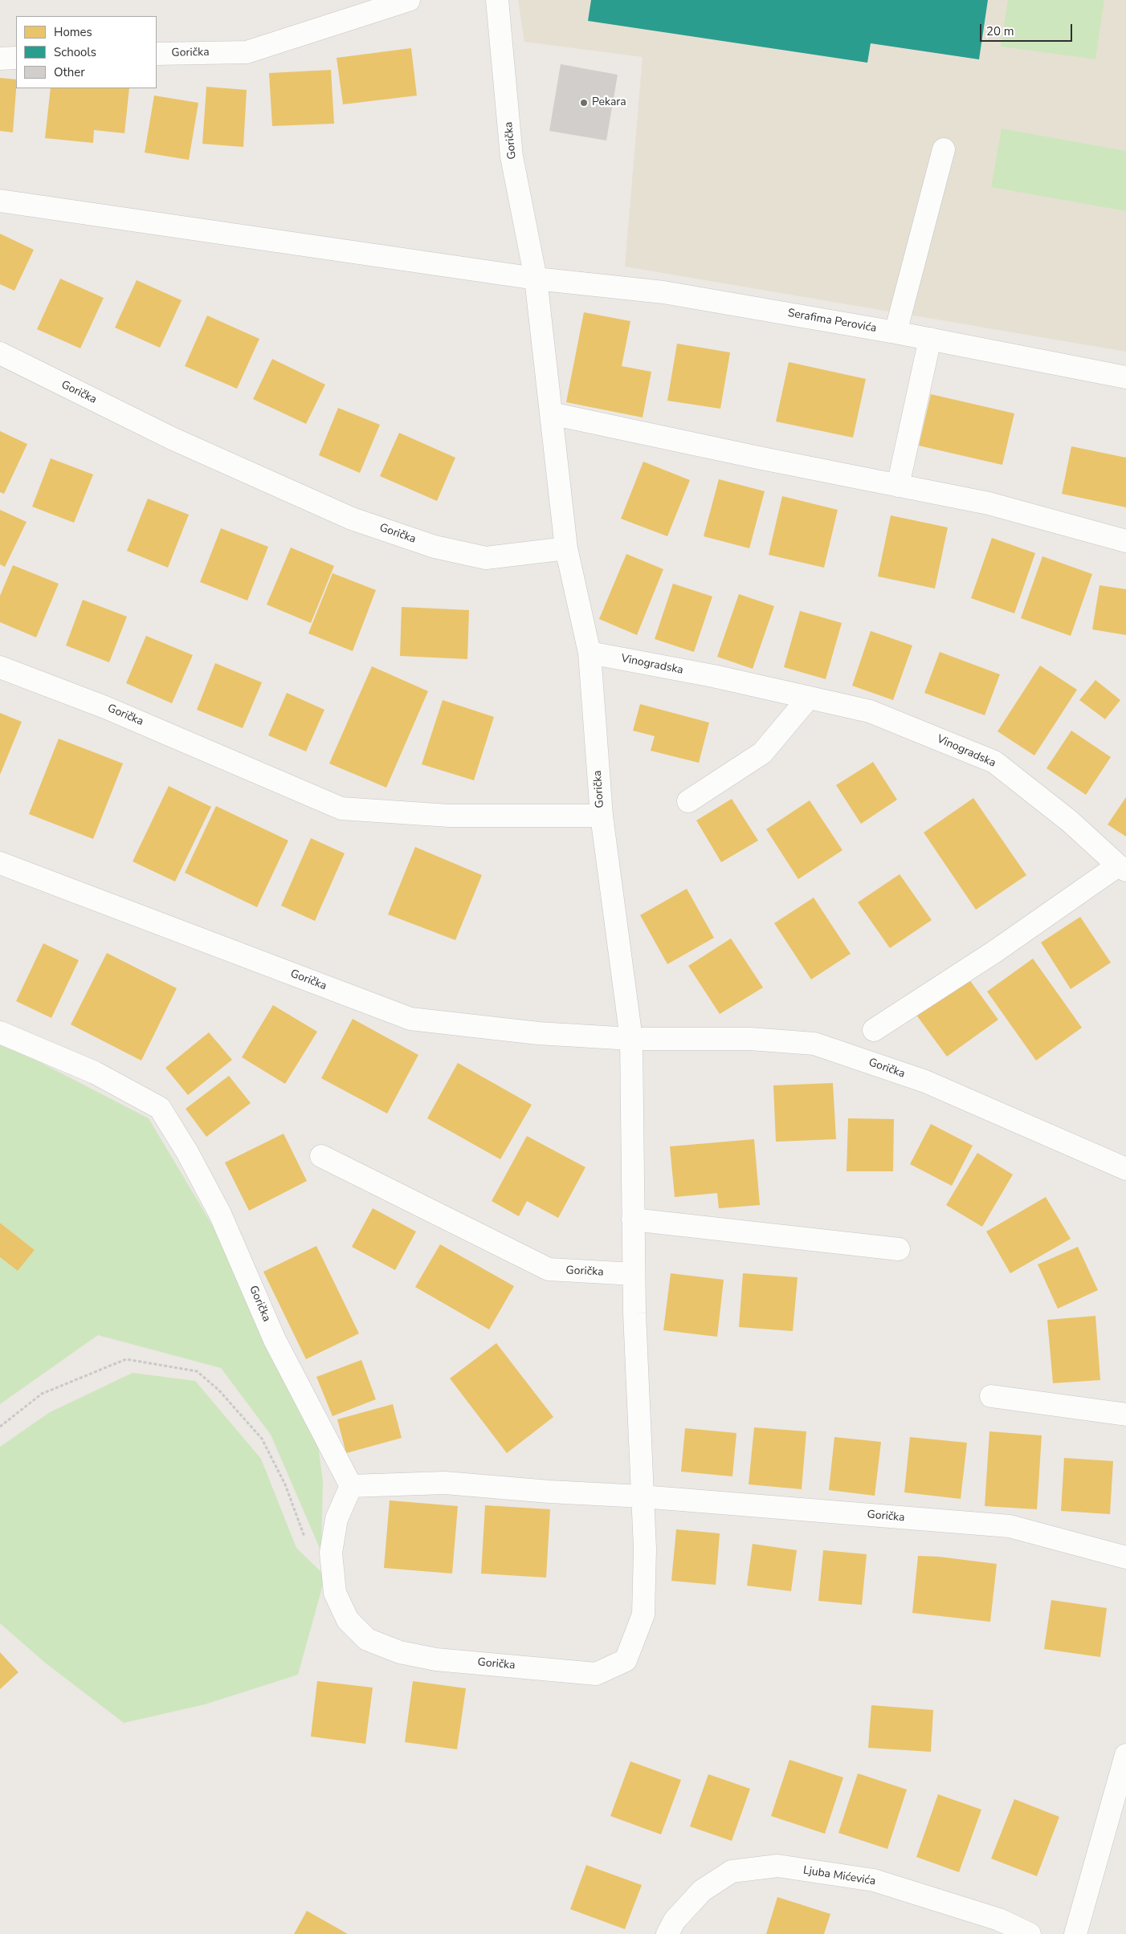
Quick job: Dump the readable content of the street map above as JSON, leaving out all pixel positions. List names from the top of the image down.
{
  "streets": {
    "street": [
      "Gorička",
      "Serafima Perovića",
      "Vinogradska",
      "Ljuba Mićevića"
    ]
  },
  "crossings": [
    ["Gorička", "Serafima Perovića"],
    ["Gorička", "Vinogradska"]
  ],
  "places": ["Pekara"],
  "legend": ["Homes", "Schools", "Other"],
  "scale_bar": "20 m"
}
